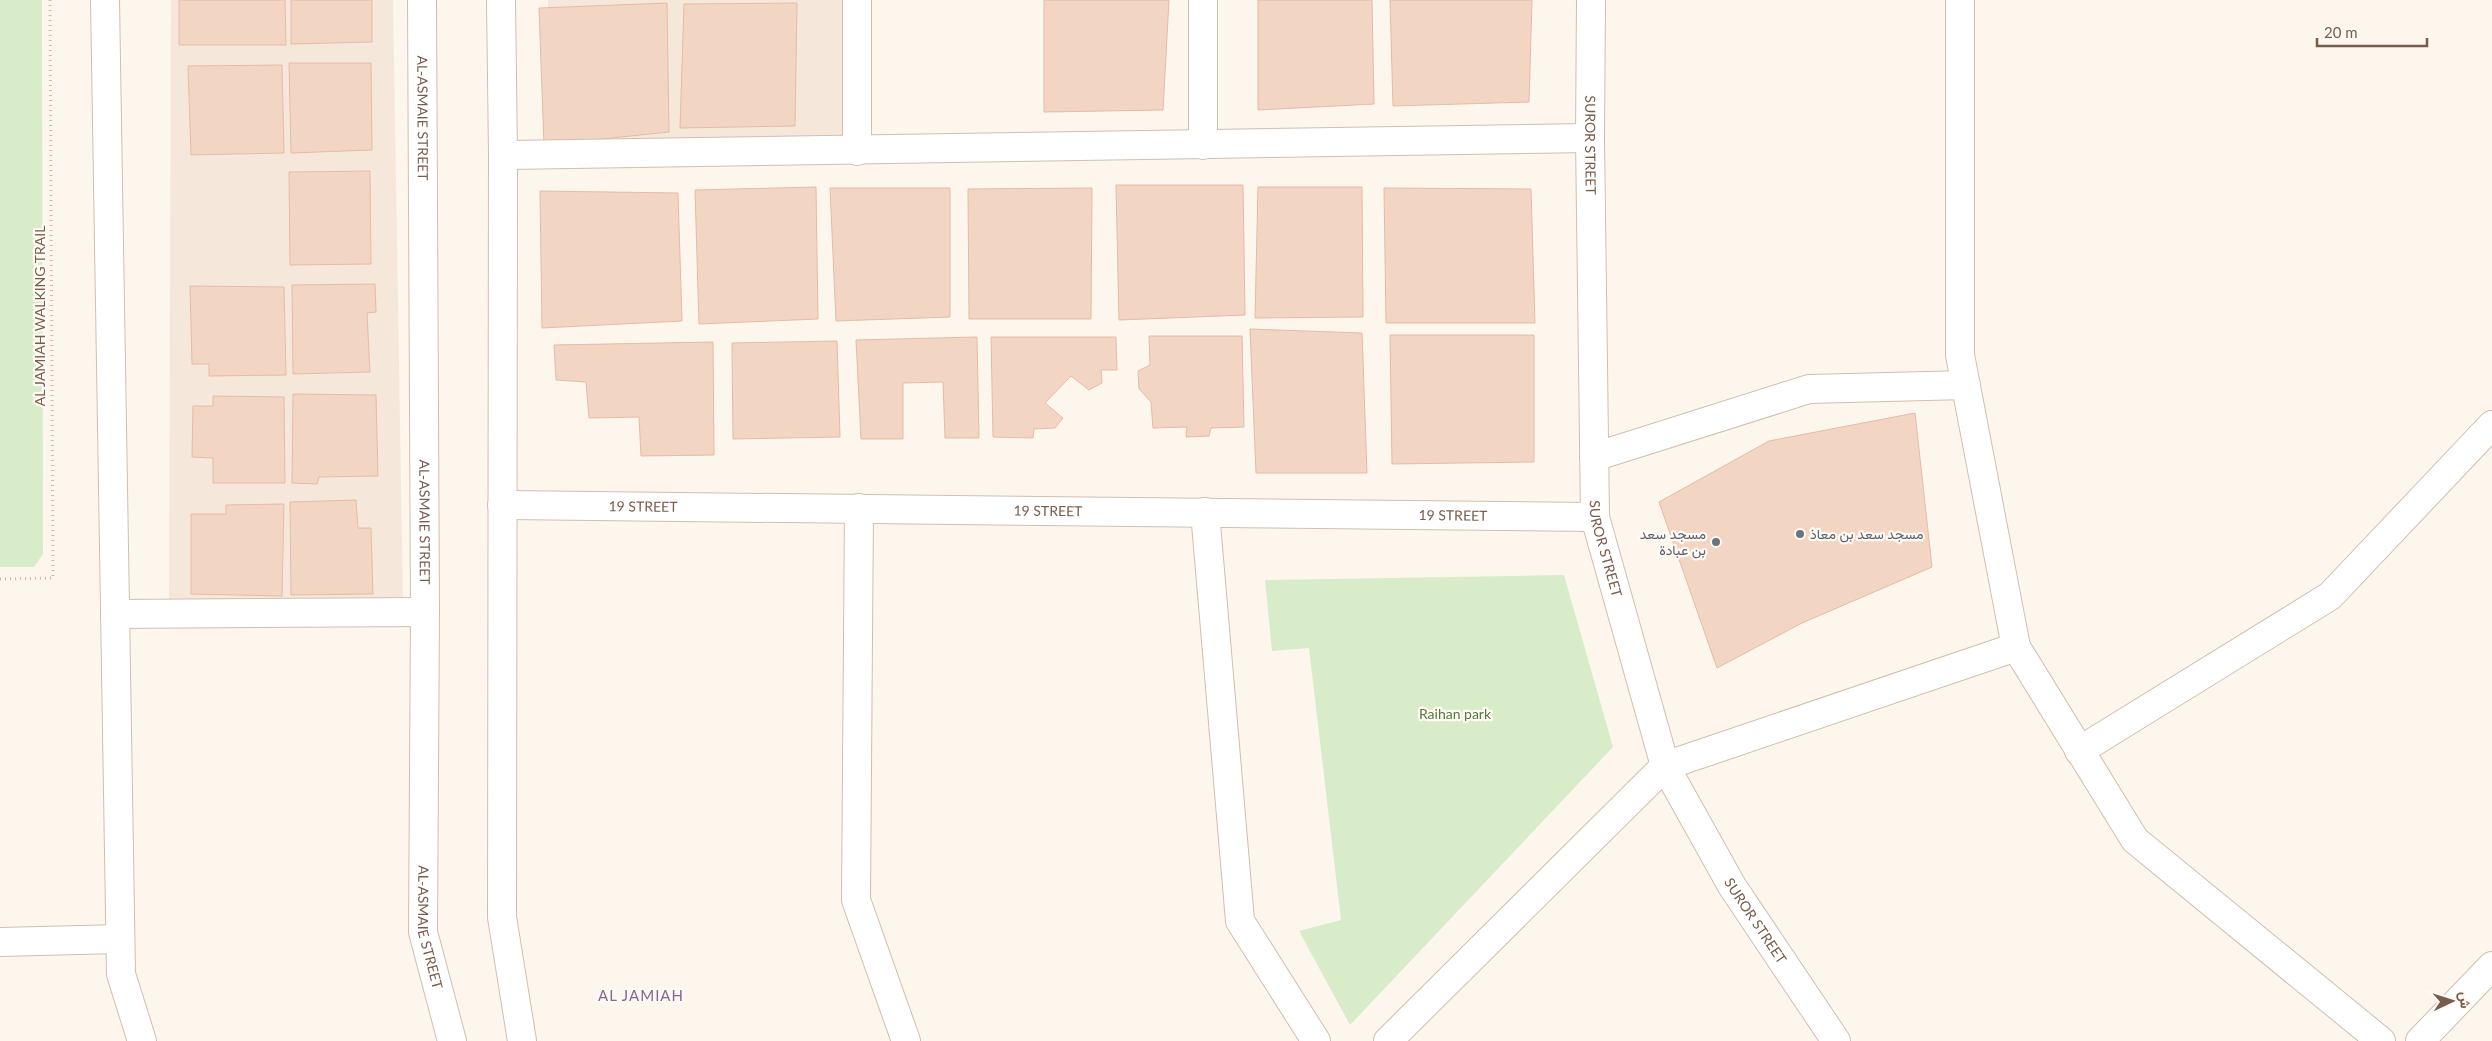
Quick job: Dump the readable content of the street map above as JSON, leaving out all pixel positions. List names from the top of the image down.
{
  "streets": {
    "street": ["AL-ASMAIE STREET", "SUROR STREET", "19 STREET"],
    "path": ["AL JAMIAH WALKING TRAIL"]
  },
  "crossings": [
    ["SUROR STREET", "19 STREET"]
  ],
  "districts": ["AL JAMIAH"],
  "parks": ["Raihan park"],
  "places": ["مسجد سعد بن معاذ", "مسجد سعد بن عبادة"],
  "scale_bar": "20 m",
  "north": "right"
}
